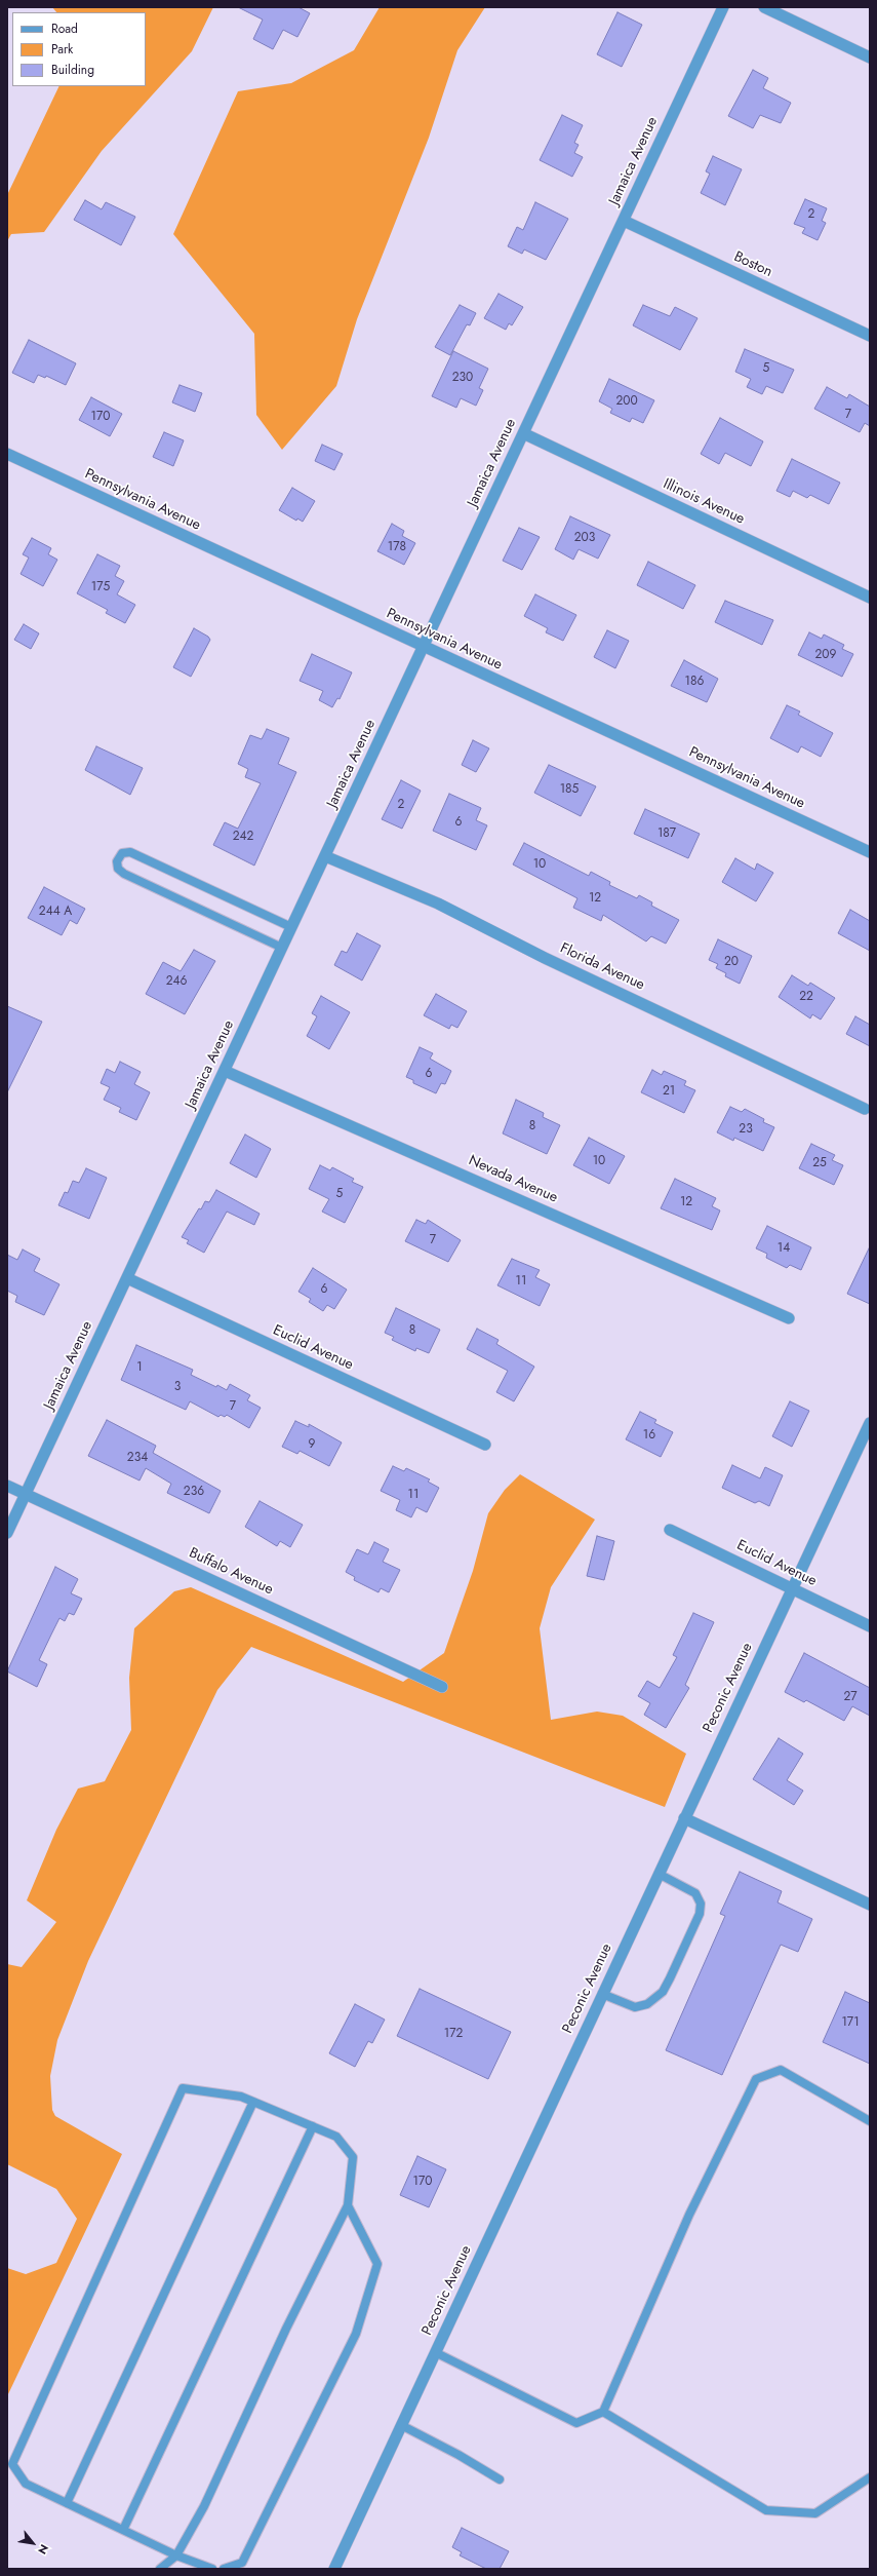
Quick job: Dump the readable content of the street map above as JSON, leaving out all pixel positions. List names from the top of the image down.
{
  "streets": {
    "street": [
      "Jamaica Avenue",
      "Boston",
      "Pennsylvania Avenue",
      "Illinois Avenue",
      "Florida Avenue",
      "Nevada Avenue",
      "Euclid Avenue",
      "Buffalo Avenue",
      "Peconic Avenue"
    ]
  },
  "crossings": [
    ["Jamaica Avenue", "Boston"],
    ["Jamaica Avenue", "Pennsylvania Avenue"],
    ["Jamaica Avenue", "Illinois Avenue"],
    ["Jamaica Avenue", "Florida Avenue"],
    ["Jamaica Avenue", "Nevada Avenue"],
    ["Jamaica Avenue", "Euclid Avenue"],
    ["Jamaica Avenue", "Buffalo Avenue"],
    ["Euclid Avenue", "Peconic Avenue"]
  ],
  "house_numbers": [
    "2",
    "5",
    "230",
    "200",
    "7",
    "170",
    "203",
    "178",
    "175",
    "209",
    "186",
    "185",
    "2",
    "6",
    "187",
    "242",
    "10",
    "12",
    "244 A",
    "20",
    "246",
    "22",
    "6",
    "21",
    "8",
    "23",
    "10",
    "25",
    "5",
    "12",
    "7",
    "14",
    "11",
    "6",
    "8",
    "1",
    "3",
    "7",
    "16",
    "9",
    "234",
    "236",
    "11",
    "27",
    "171",
    "172",
    "170"
  ],
  "legend": ["Road", "Park", "Building"],
  "north": "bottom right"
}
